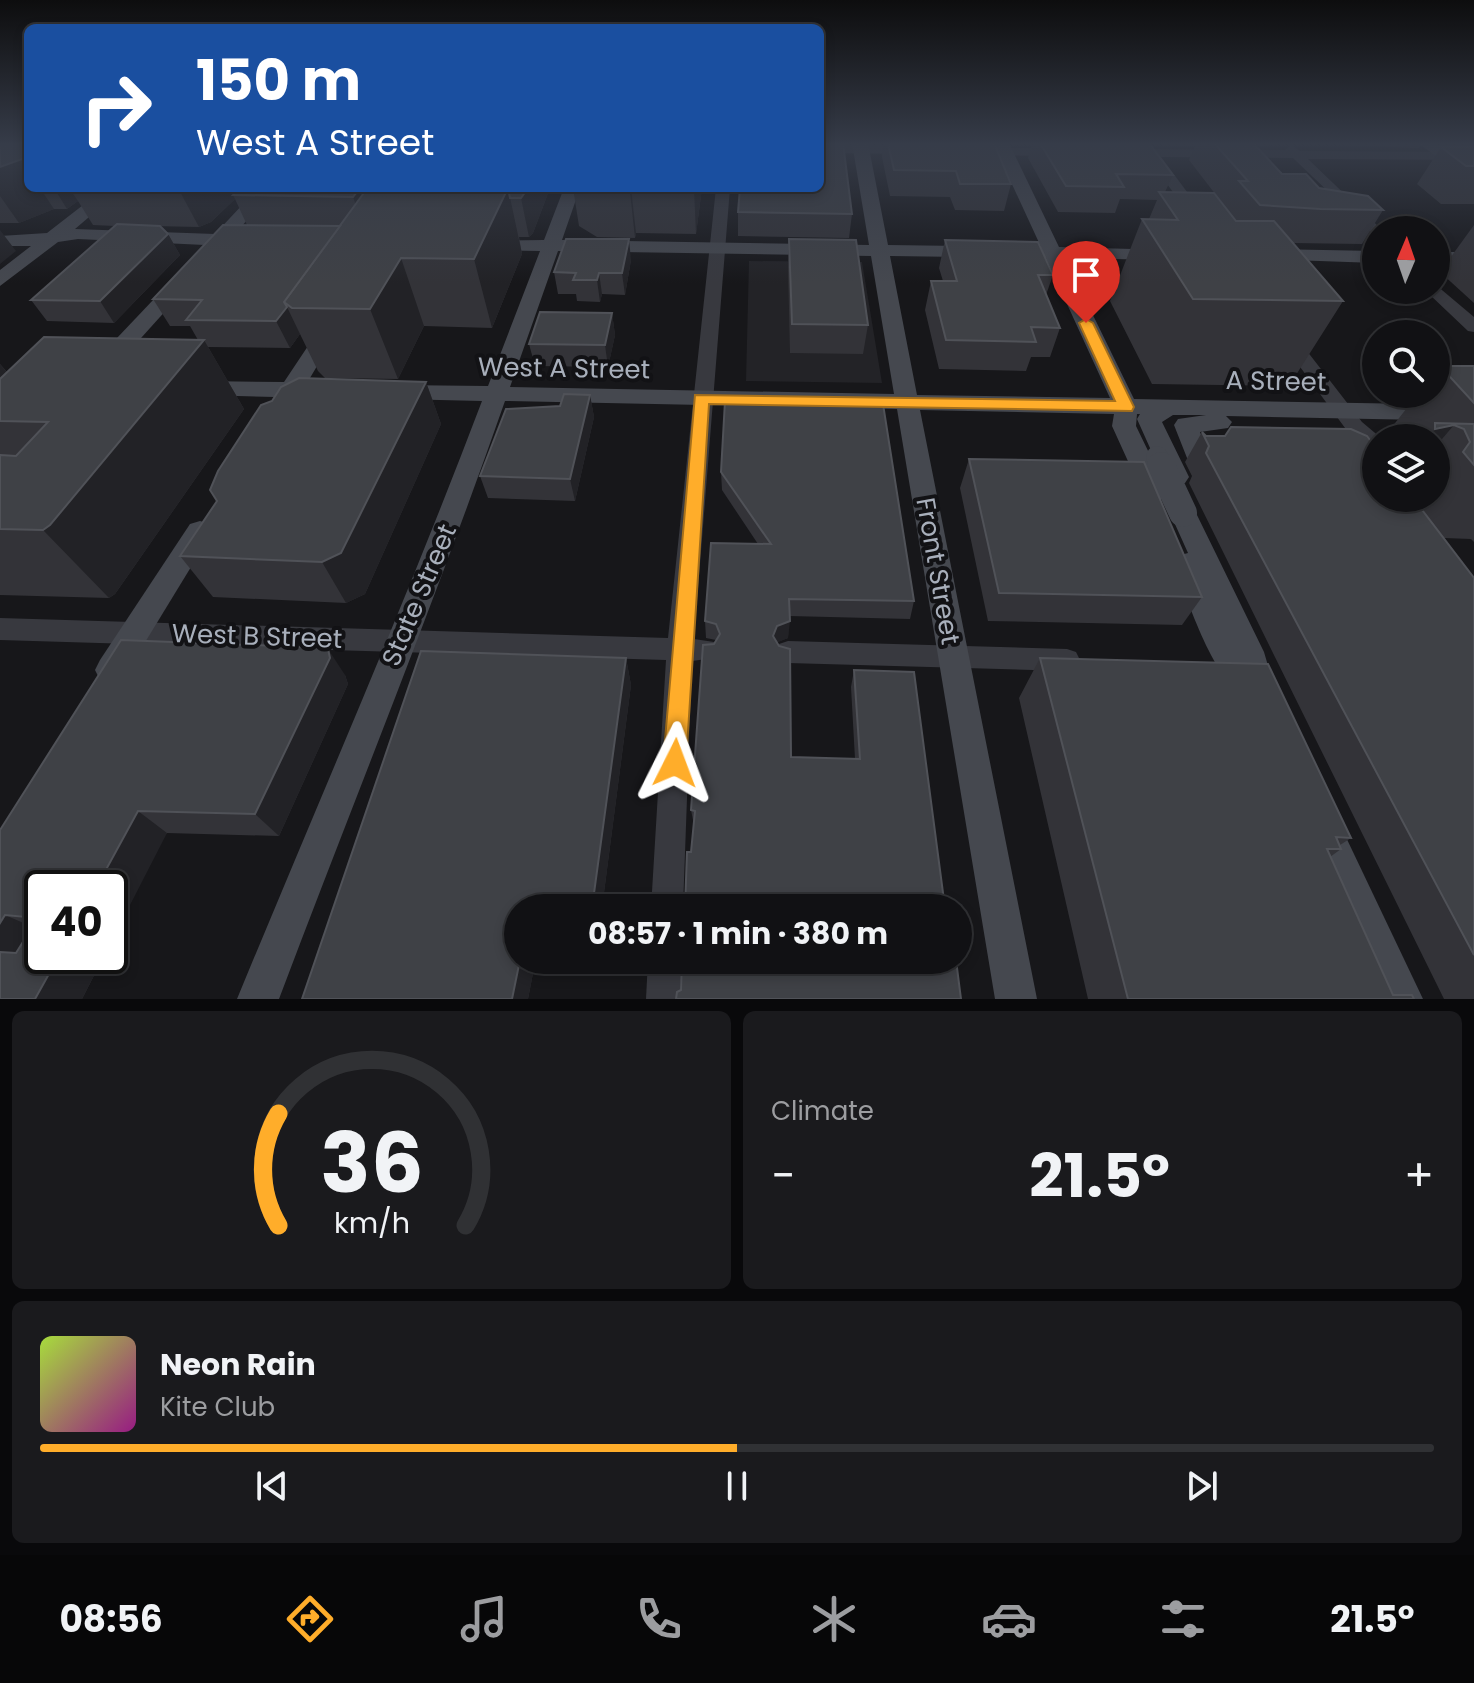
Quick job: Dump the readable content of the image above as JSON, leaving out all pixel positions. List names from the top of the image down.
{
  "streets": {
    "main road": [
      "West A Street",
      "A Street",
      "Front Street",
      "State Street"
    ],
    "street": ["West B Street"]
  },
  "crossings": [
    ["West A Street", "A Street"],
    ["West A Street", "Front Street"],
    ["West A Street", "State Street"],
    ["State Street", "West B Street"]
  ],
  "north": "top",
  "page": {
    "turn": ["150 m", "West A Street"],
    "limit": "40",
    "trip": "08:57 · 1 min · 380 m",
    "tile": "Climate",
    "heat": ["−", "21.5°", "+"],
    "song": ["Neon Rain", "Kite Club"],
    "tabs": ["08:56", "21.5°"],
    "gauge": ["36", "km/h"]
  }
}
